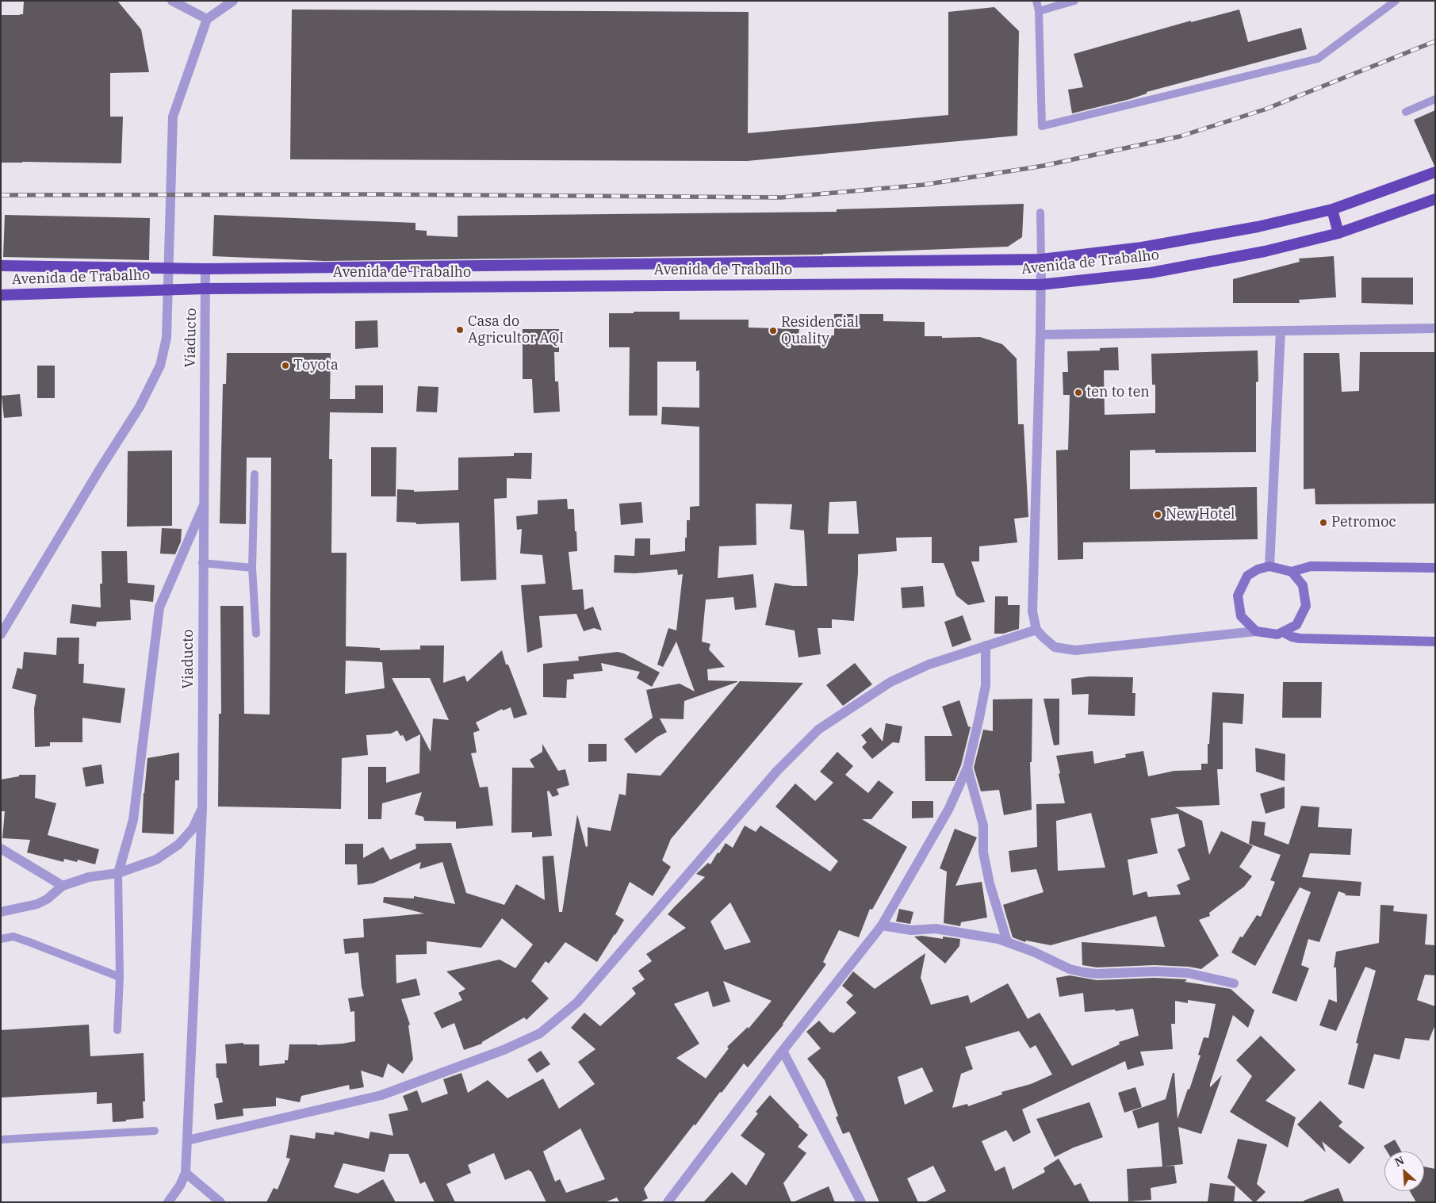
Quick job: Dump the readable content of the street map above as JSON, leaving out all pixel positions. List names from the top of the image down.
{
  "streets": {
    "highway": ["Avenida de Trabalho"],
    "street": ["Viaducto"]
  },
  "crossings": [
    ["Avenida de Trabalho", "Viaducto"]
  ],
  "places": [
    "Casa do Agricultor AQI",
    "Residencial Quality",
    "Toyota",
    "ten to ten",
    "New Hotel",
    "Petromoc"
  ],
  "north": "top left"
}
